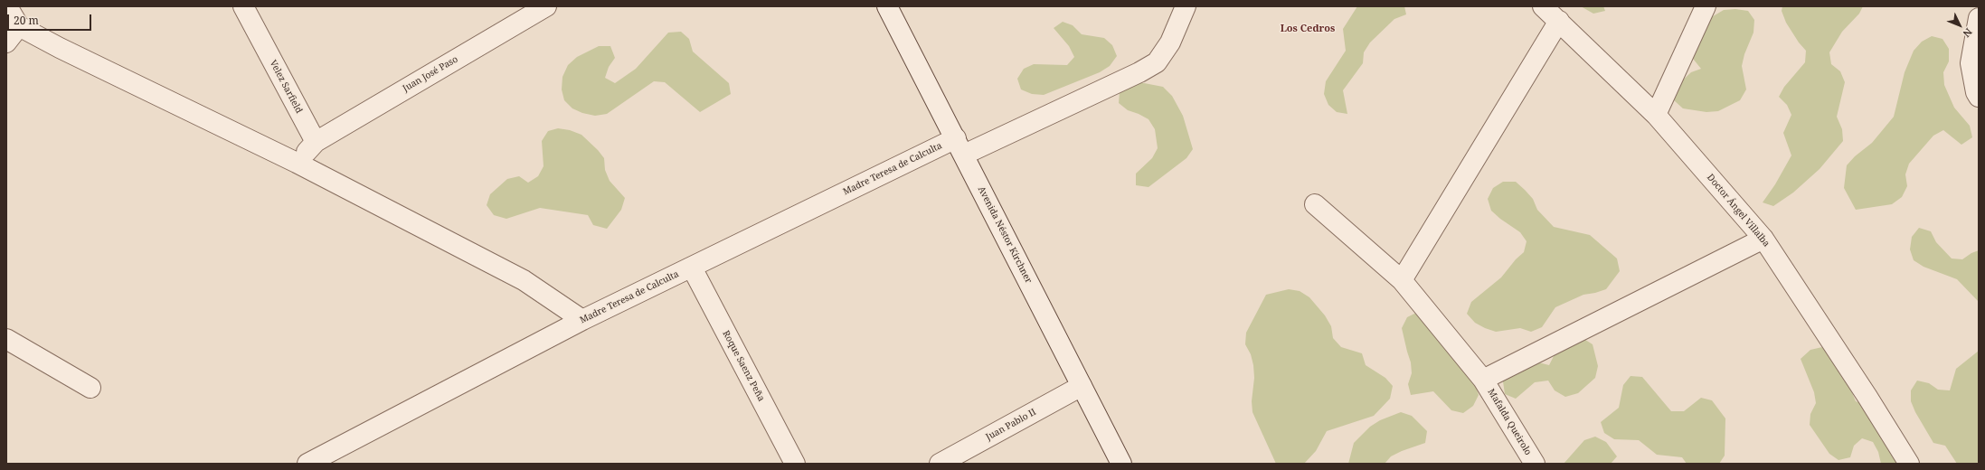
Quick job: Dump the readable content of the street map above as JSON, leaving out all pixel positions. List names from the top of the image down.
{
  "streets": {
    "street": [
      "Juan José Paso",
      "Velez Sarfield",
      "Madre Teresa de Calculta",
      "Doctor Ángel Villalba",
      "Avenida Néstor Kirchner",
      "Roque Saenz Peña",
      "Mafalda Queirolo",
      "Juan Pablo II"
    ]
  },
  "crossings": [
    ["Juan José Paso", "Velez Sarfield"],
    ["Madre Teresa de Calculta", "Avenida Néstor Kirchner"],
    ["Madre Teresa de Calculta", "Roque Saenz Peña"],
    ["Avenida Néstor Kirchner", "Juan Pablo II"]
  ],
  "districts": ["Los Cedros"],
  "scale_bar": "20 m",
  "north": "bottom right"
}
